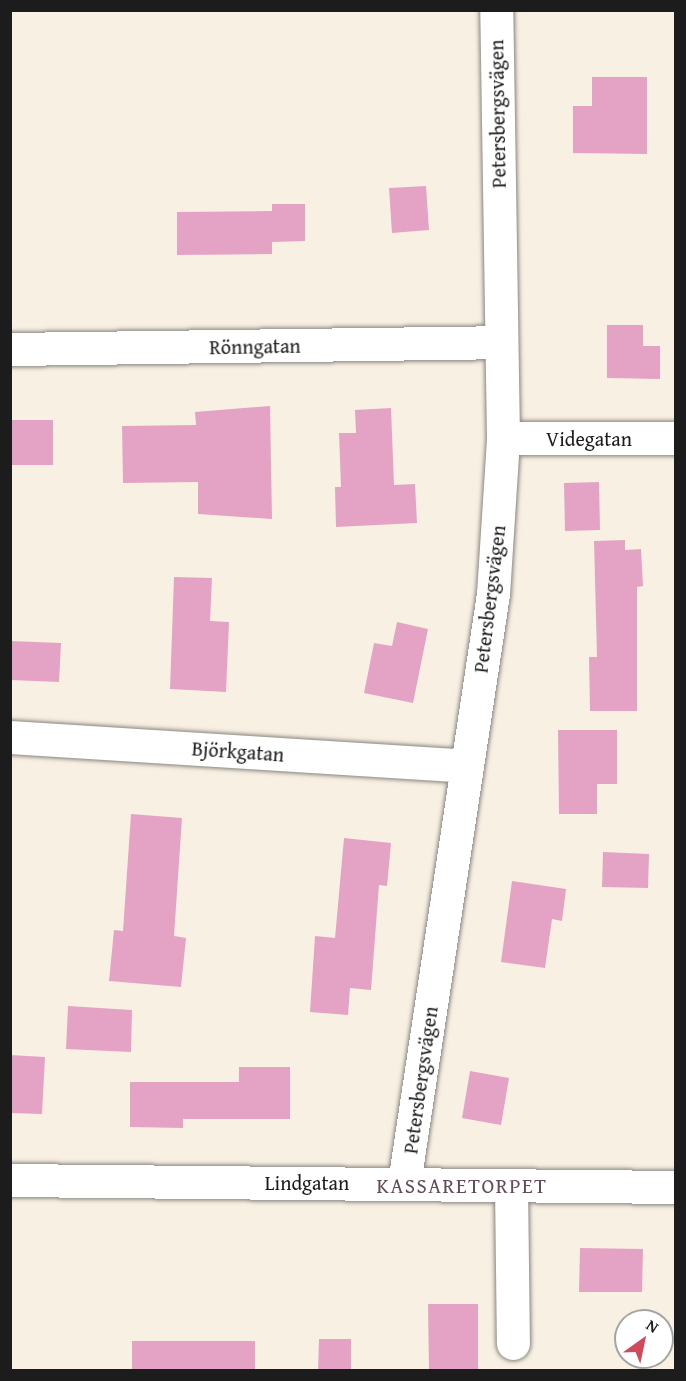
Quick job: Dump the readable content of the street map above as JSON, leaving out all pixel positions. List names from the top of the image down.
{
  "streets": {
    "street": [
      "Petersbergsvägen",
      "Rönngatan",
      "Videgatan",
      "Björkgatan",
      "Lindgatan"
    ]
  },
  "crossings": [
    ["Petersbergsvägen", "Rönngatan"],
    ["Petersbergsvägen", "Videgatan"],
    ["Petersbergsvägen", "Björkgatan"],
    ["Petersbergsvägen", "Lindgatan"]
  ],
  "districts": ["KASSARETORPET"],
  "north": "top right"
}
